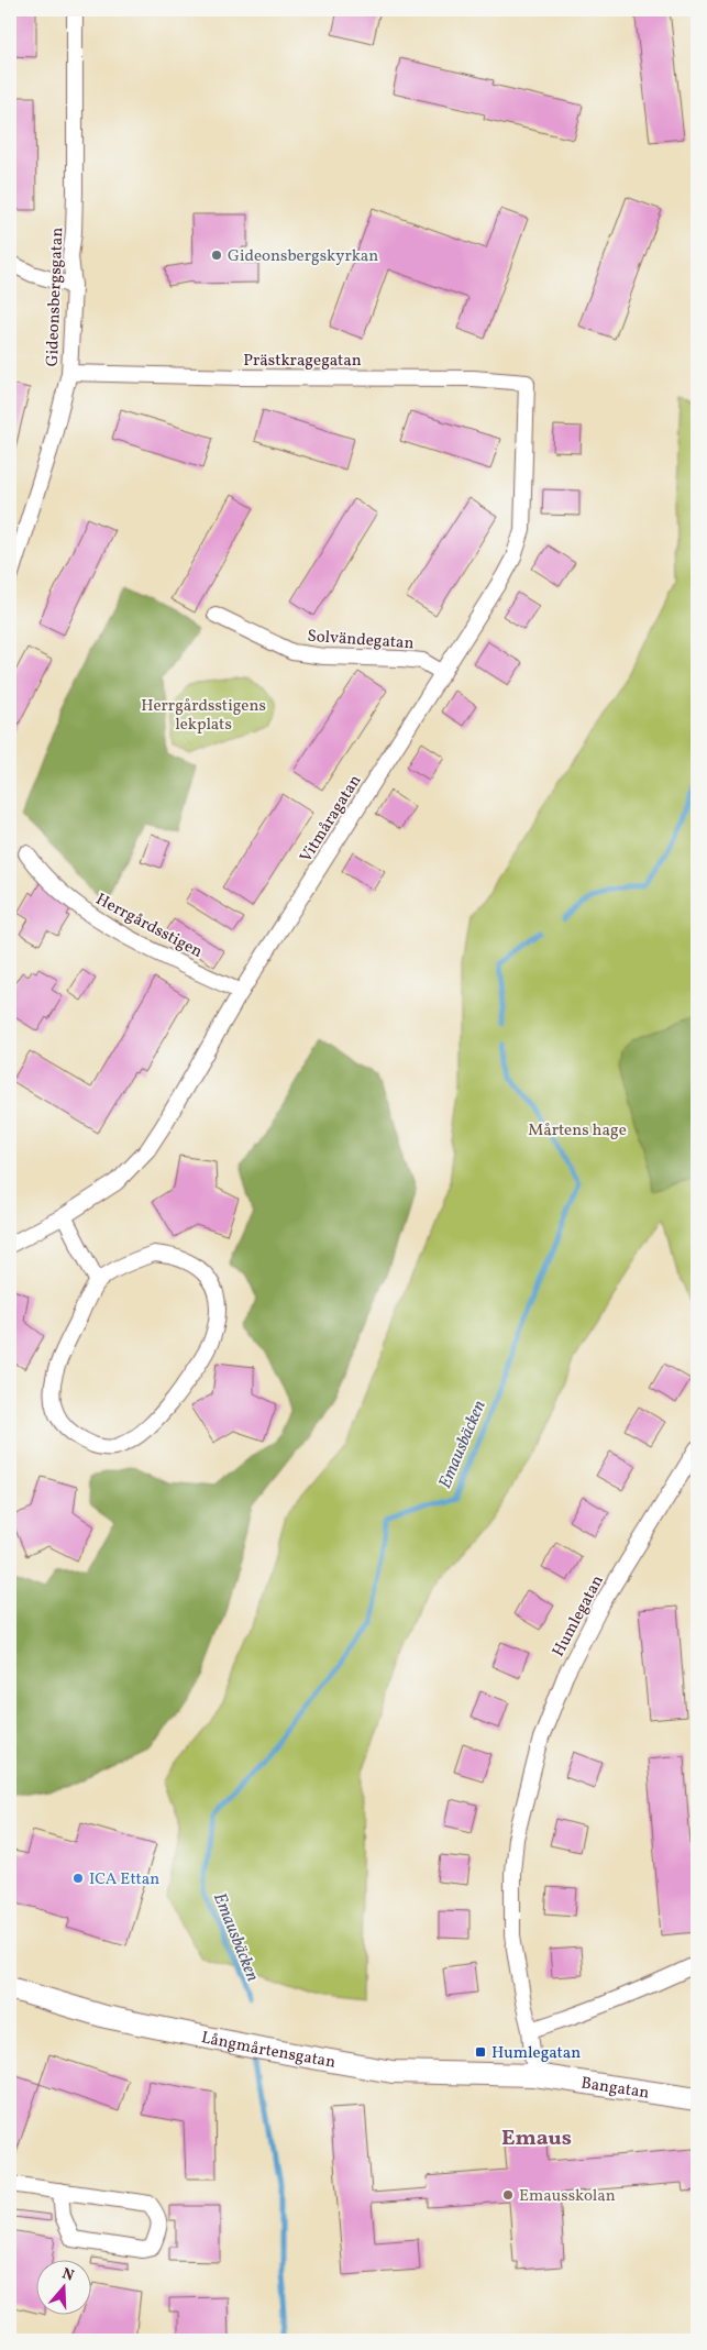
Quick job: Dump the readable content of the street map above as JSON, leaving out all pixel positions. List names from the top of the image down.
{
  "streets": {
    "street": [
      "Gideonsbergsgatan",
      "Prästkragegatan",
      "Solvändegatan",
      "Vitmåragatan",
      "Herrgårdsstigen",
      "Humlegatan",
      "Långmårtensgatan",
      "Bangatan"
    ]
  },
  "crossings": [
    ["Gideonsbergsgatan", "Prästkragegatan"],
    ["Prästkragegatan", "Vitmåragatan"],
    ["Solvändegatan", "Vitmåragatan"],
    ["Vitmåragatan", "Herrgårdsstigen"],
    ["Humlegatan", "Långmårtensgatan"],
    ["Humlegatan", "Bangatan"],
    ["Långmårtensgatan", "Bangatan"]
  ],
  "districts": ["Emaus"],
  "water": ["Emausbäcken"],
  "parks": ["Herrgårdsstigens lekplats", "Mårtens hage"],
  "places": {
    "other": ["Gideonsbergskyrkan", "ICA Ettan", "Emausskolan"],
    "transit": ["Humlegatan"]
  },
  "north": "top"
}
